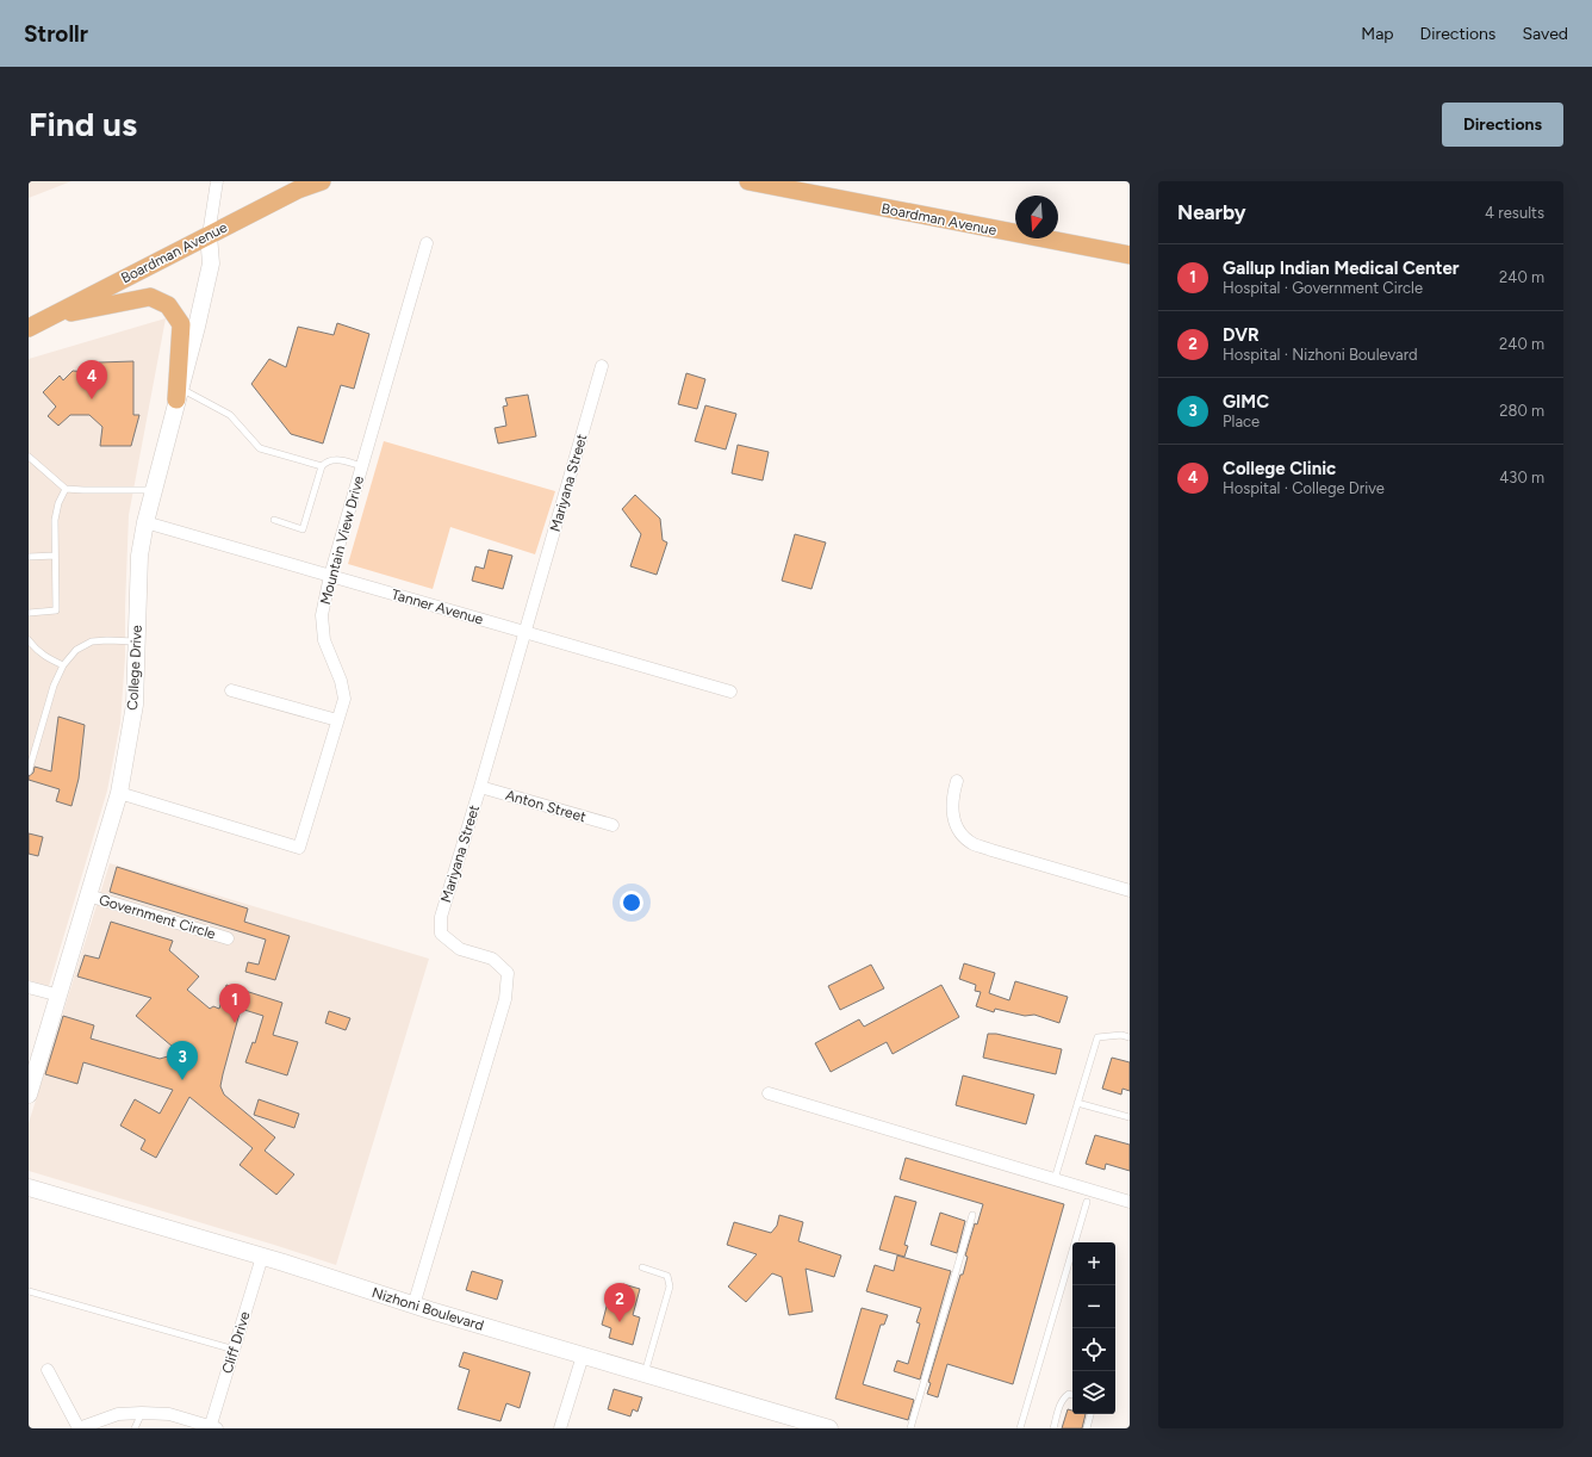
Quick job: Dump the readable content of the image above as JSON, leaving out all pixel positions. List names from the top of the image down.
{
  "streets": {
    "main road": ["Boardman Avenue", "College Drive", "Nizhoni Boulevard"],
    "street": [
      "Mariyana Street",
      "Mountain View Drive",
      "Tanner Avenue",
      "Anton Street",
      "Government Circle",
      "Cliff Drive"
    ]
  },
  "crossings": [
    ["Boardman Avenue", "College Drive"],
    ["Mariyana Street", "Tanner Avenue"],
    ["Mariyana Street", "Anton Street"],
    ["Mariyana Street", "Nizhoni Boulevard"],
    ["Mountain View Drive", "Tanner Avenue"],
    ["Mountain View Drive", "College Drive"],
    ["Tanner Avenue", "College Drive"],
    ["College Drive", "Government Circle"],
    ["Nizhoni Boulevard", "Cliff Drive"]
  ],
  "north": "bottom",
  "page": {
    "header": "Strollr",
    "nav": ["Map", "Directions", "Saved"],
    "buttons": "Directions",
    "title": "Find us",
    "heading": ["Nearby", "4 results"],
    "list": [
      {
        "mark": "1",
        "name": "Gallup Indian Medical Center",
        "note": "Hospital · Government Circle",
        "value": "240 m"
      },
      {
        "mark": "2",
        "name": "DVR",
        "note": "Hospital · Nizhoni Boulevard",
        "value": "240 m"
      },
      {
        "mark": "3",
        "name": "GIMC",
        "note": "Place",
        "value": "280 m"
      },
      {
        "mark": "4",
        "name": "College Clinic",
        "note": "Hospital · College Drive",
        "value": "430 m"
      }
    ],
    "pins": [
      "4",
      "1",
      "3",
      "2"
    ],
    "map_buttons": ["+", "−"]
  }
}
